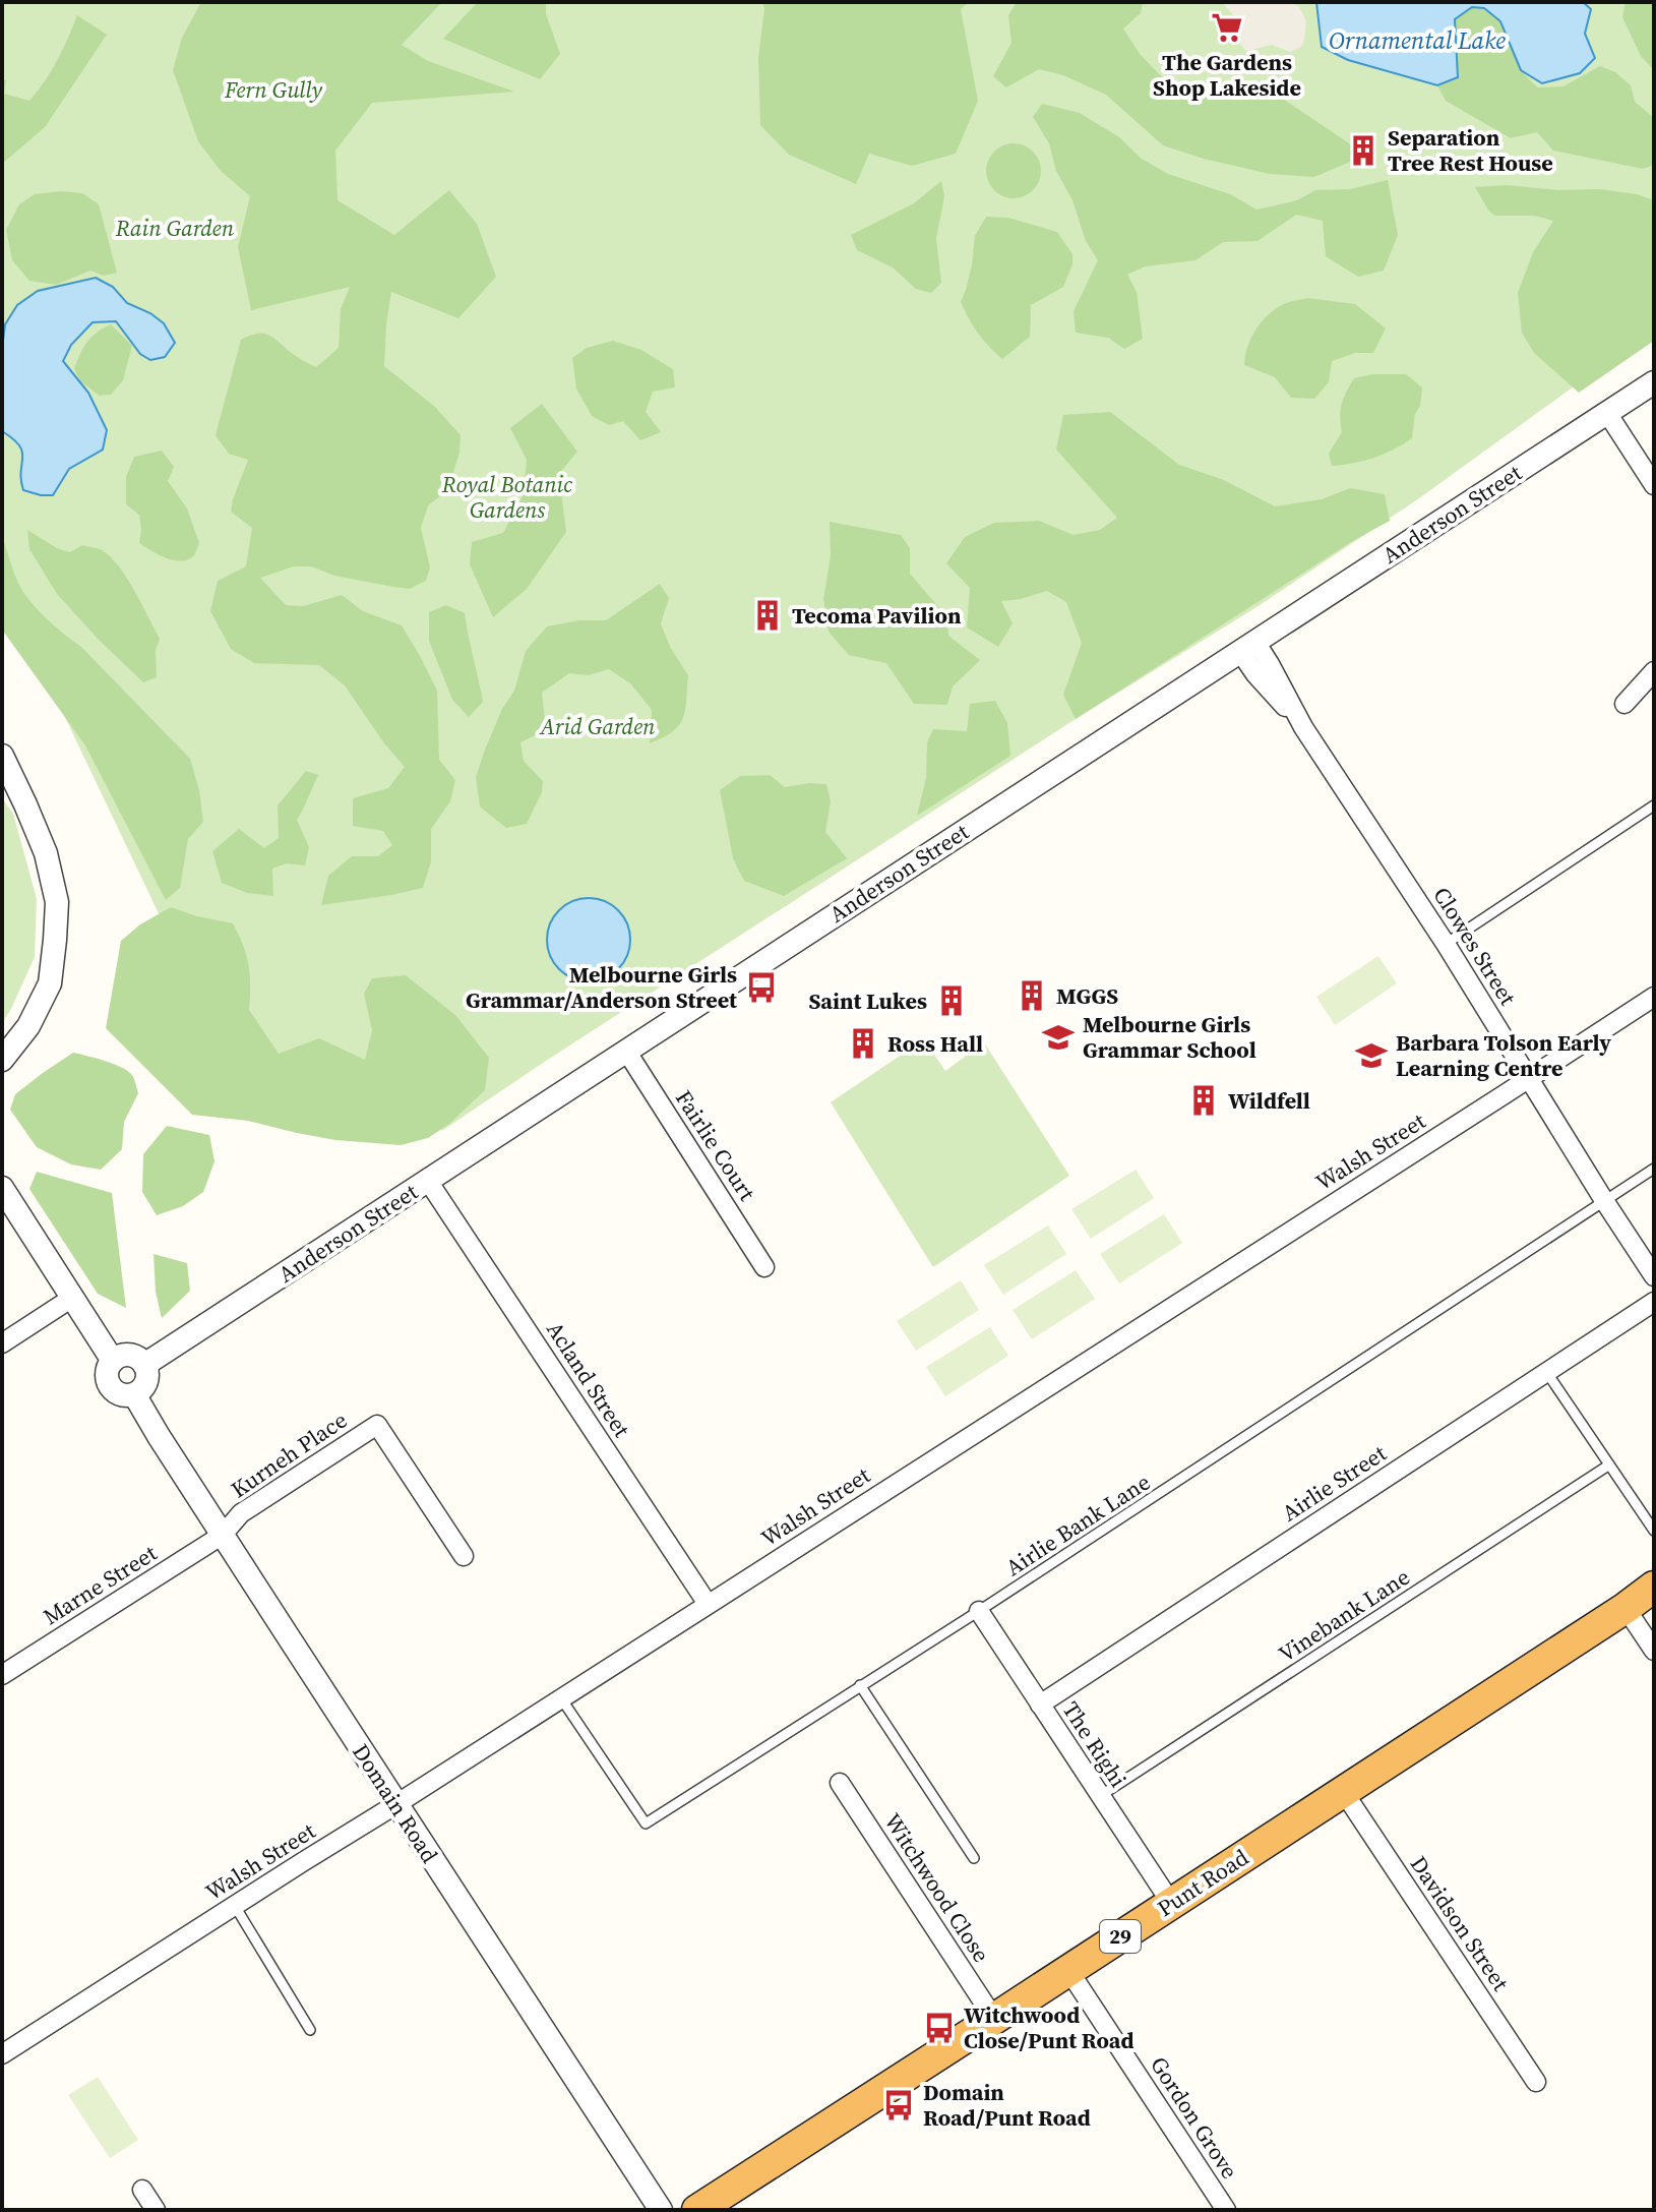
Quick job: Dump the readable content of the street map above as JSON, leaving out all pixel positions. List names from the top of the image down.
{
  "streets": {
    "highway": ["Punt Road", "29"],
    "street": [
      "Anderson Street",
      "Clowes Street",
      "Fairlie Court",
      "Walsh Street",
      "Acland Street",
      "Kurneh Place",
      "Airlie Street",
      "Marne Street",
      "The Righi",
      "Domain Road",
      "Witchwood Close",
      "Davidson Street",
      "Gordon Grove"
    ],
    "lane": ["Airlie Bank Lane", "Vinebank Lane"]
  },
  "crossings": [
    ["Anderson Street", "Clowes Street"],
    ["Anderson Street", "Fairlie Court"],
    ["Anderson Street", "Acland Street"],
    ["Anderson Street", "Domain Road"],
    ["Clowes Street", "Walsh Street"],
    ["Clowes Street", "Airlie Bank Lane"],
    ["Walsh Street", "Acland Street"],
    ["Walsh Street", "Airlie Bank Lane"],
    ["Walsh Street", "Domain Road"],
    ["Kurneh Place", "Marne Street"],
    ["Kurneh Place", "Domain Road"],
    ["Airlie Street", "The Righi"],
    ["Airlie Bank Lane", "The Righi"],
    ["Marne Street", "Domain Road"],
    ["Vinebank Lane", "The Righi"],
    ["The Righi", "Punt Road"],
    ["Punt Road", "Witchwood Close"],
    ["Punt Road", "Davidson Street"],
    ["Punt Road", "Gordon Grove"]
  ],
  "water": ["Ornamental Lake"],
  "parks": [
    "Fern Gully",
    "Rain Garden",
    "Royal Botanic Gardens",
    "Arid Garden"
  ],
  "places": {
    "supermarket": ["The Gardens Shop Lakeside"],
    "building": [
      "Separation Tree Rest House",
      "Tecoma Pavilion",
      "MGGS",
      "Saint Lukes",
      "Ross Hall",
      "Wildfell"
    ],
    "bus stop": ["Melbourne Girls Grammar/Anderson Street", "Witchwood Close/Punt Road", "Domain Road/Punt Road"],
    "school or university": ["Melbourne Girls Grammar School", "Barbara Tolson Early Learning Centre"]
  }
}
